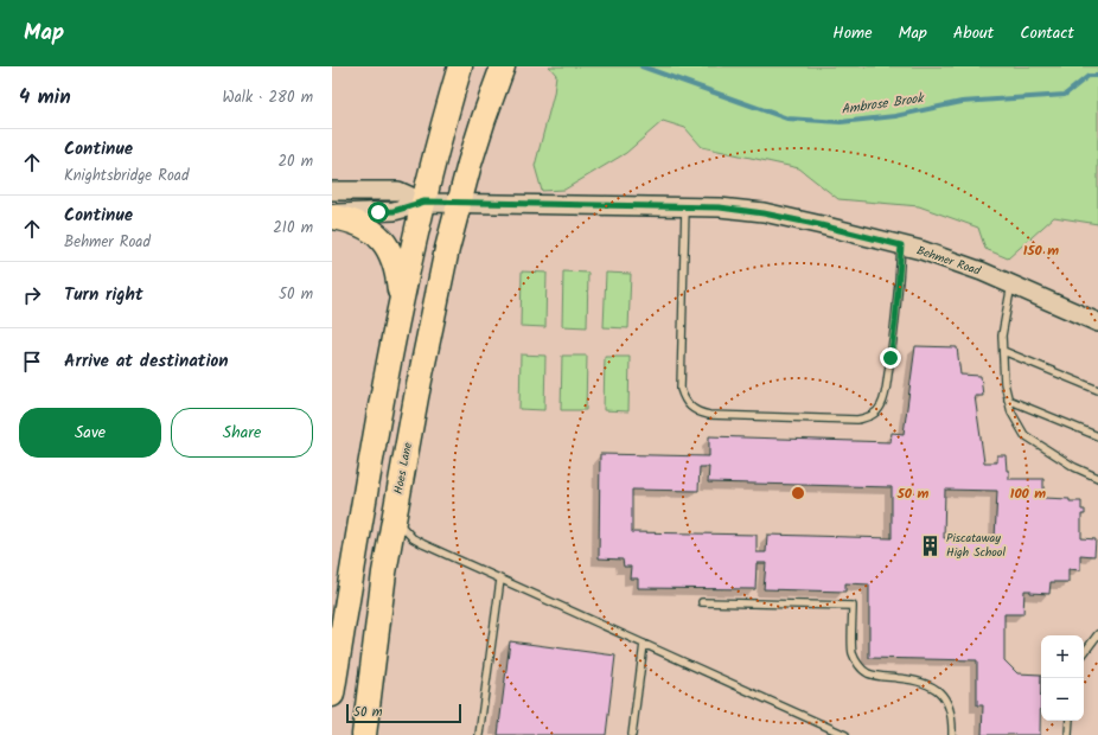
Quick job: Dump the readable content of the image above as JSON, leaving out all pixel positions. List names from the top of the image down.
{
  "streets": {
    "highway": ["Hoes Lane"],
    "street": ["Behmer Road"]
  },
  "crossings": [
    ["Behmer Road", "Hoes Lane"]
  ],
  "water": ["Ambrose Brook"],
  "places": {
    "building": ["Piscataway High School"]
  },
  "scale_bar": "50 m",
  "page": {
    "header": "Map",
    "nav": [
      "Home",
      "Map",
      "About",
      "Contact"
    ],
    "heading": ["4 min", "Walk · 280 m"],
    "list": [
      ["Continue", "Knightsbridge Road", "20 m"],
      ["Continue", "Behmer Road", "210 m"],
      ["Turn right", "50 m"],
      "Arrive at destination"
    ],
    "buttons": ["Save", "Share"],
    "map_buttons": ["+", "−"],
    "scale": "50 m"
  },
  "rings": ["150 m", "50 m", "100 m"]
}
